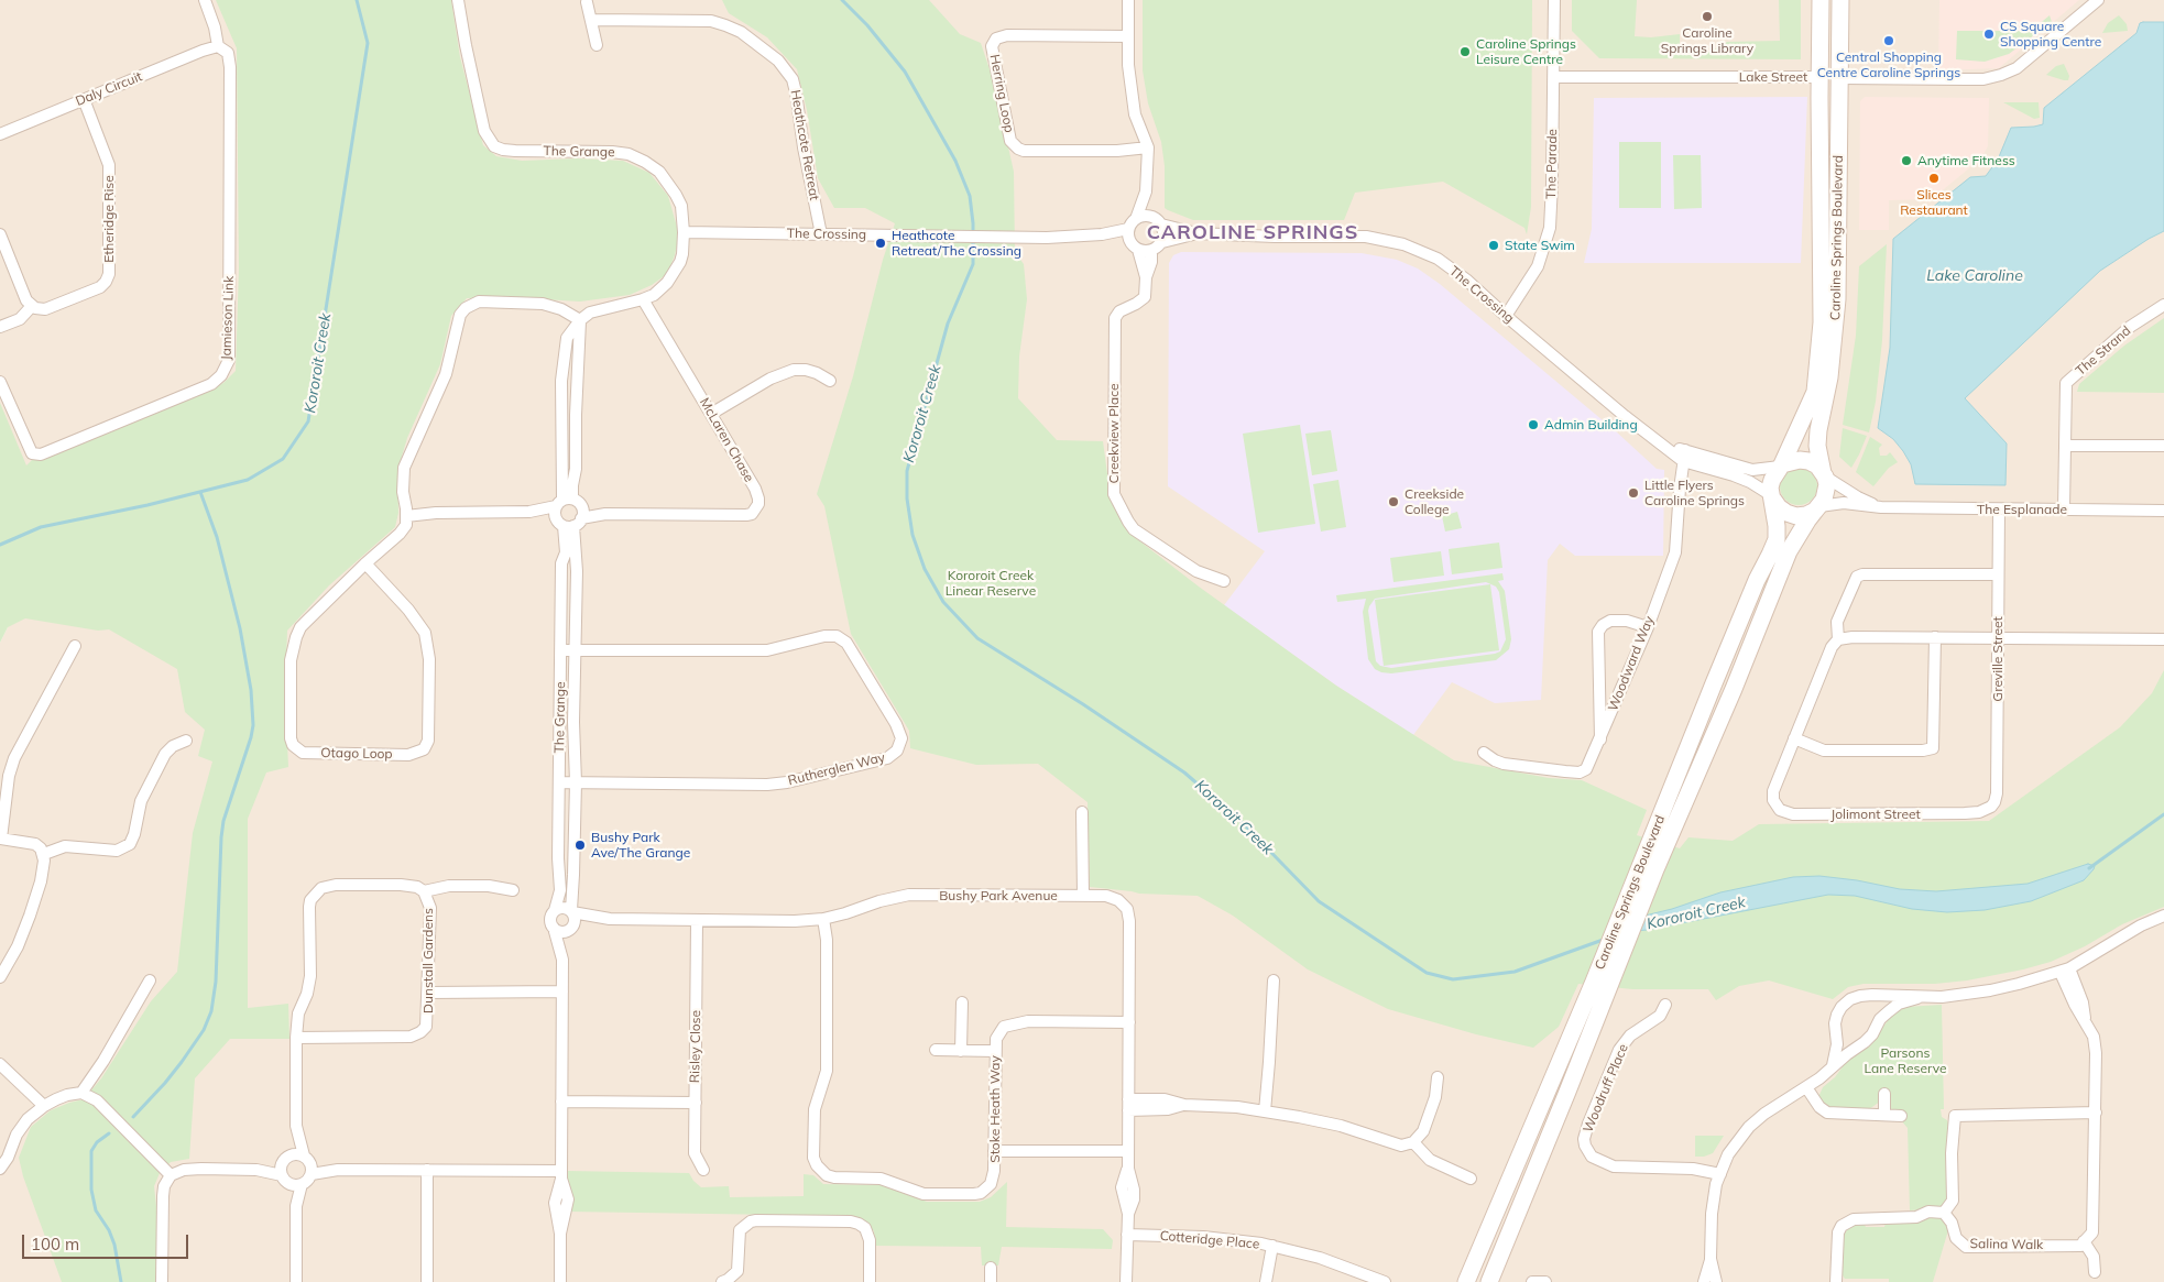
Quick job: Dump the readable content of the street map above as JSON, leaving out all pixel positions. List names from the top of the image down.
{
  "streets": {
    "main road": ["Lake Street", "Caroline Springs Boulevard"],
    "street": [
      "Daly Circuit",
      "Herring Loop",
      "Heathcote Retreat",
      "The Grange",
      "The Parade",
      "Etheridge Rise",
      "The Crossing",
      "Jamieson Link",
      "The Strand",
      "Creekview Place",
      "McLaren Chase",
      "The Esplanade",
      "Greville Street",
      "Woodward Way",
      "Otago Loop",
      "Rutherglen Way",
      "Jolimont Street",
      "Bushy Park Avenue",
      "Dunstall Gardens",
      "Risley Close",
      "Woodruff Place",
      "Stoke Heath Way",
      "Cotteridge Place",
      "Salina Walk"
    ]
  },
  "crossings": [
    ["Lake Street", "The Parade"],
    ["Lake Street", "Caroline Springs Boulevard"],
    ["Daly Circuit", "Etheridge Rise"],
    ["Daly Circuit", "Jamieson Link"],
    ["Heathcote Retreat", "The Crossing"],
    ["The Grange", "The Crossing"],
    ["The Grange", "McLaren Chase"],
    ["The Grange", "Rutherglen Way"],
    ["The Grange", "Bushy Park Avenue"],
    ["The Parade", "The Crossing"],
    ["The Crossing", "Caroline Springs Boulevard"],
    ["The Crossing", "Creekview Place"],
    ["The Crossing", "The Esplanade"],
    ["The Crossing", "Woodward Way"],
    ["Caroline Springs Boulevard", "The Esplanade"],
    ["The Strand", "The Esplanade"],
    ["The Esplanade", "Greville Street"],
    ["Greville Street", "Jolimont Street"],
    ["Bushy Park Avenue", "Risley Close"],
    ["Bushy Park Avenue", "Stoke Heath Way"],
    ["Bushy Park Avenue", "Cotteridge Place"]
  ],
  "districts": ["CAROLINE SPRINGS"],
  "water": ["Lake Caroline", "Kororoit Creek"],
  "parks": ["Kororoit Creek Linear Reserve", "Parsons Lane Reserve"],
  "places": [
    "Caroline Springs Library",
    "CS Square Shopping Centre",
    "Central Shopping Centre Caroline Springs",
    "Caroline Springs Leisure Centre",
    "Anytime Fitness",
    "Slices Restaurant",
    "Heathcote Retreat/The Crossing",
    "State Swim",
    "Admin Building",
    "Little Flyers Caroline Springs",
    "Creekside College",
    "Bushy Park Ave/The Grange"
  ],
  "scale_bar": "100 m"
}
